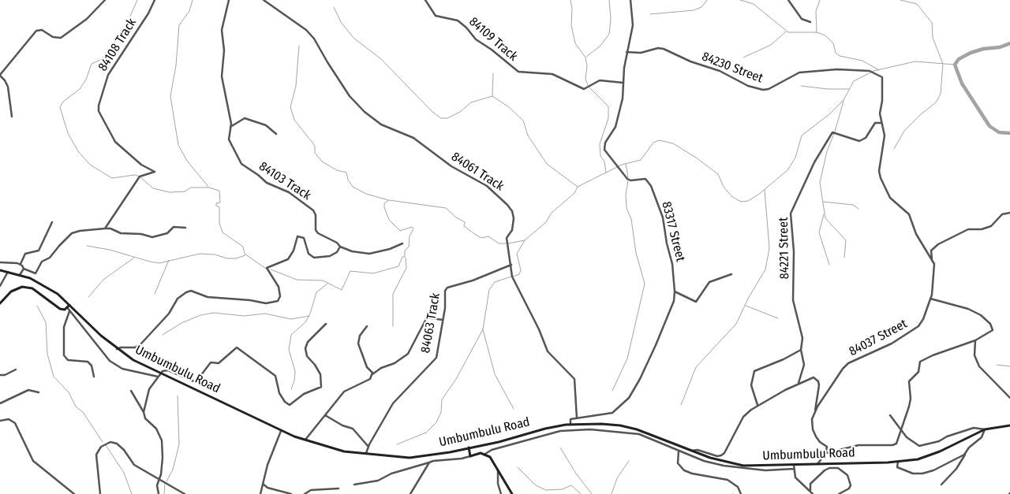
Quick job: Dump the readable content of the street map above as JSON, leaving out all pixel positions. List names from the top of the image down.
{
  "streets": {
    "main road": ["Umbumbulu Road"],
    "street": [
      "84109 Track",
      "84108 Track",
      "84230 Street",
      "84061 Track",
      "84103 Track",
      "83317 Street",
      "84221 Street",
      "84063 Track",
      "84037 Street"
    ]
  },
  "crossings": [
    ["84109 Track", "83317 Street"],
    ["84230 Street", "83317 Street"],
    ["84230 Street", "84221 Street"],
    ["84061 Track", "83317 Street"],
    ["84061 Track", "84063 Track"],
    ["84063 Track", "Umbumbulu Road"]
  ]
}
